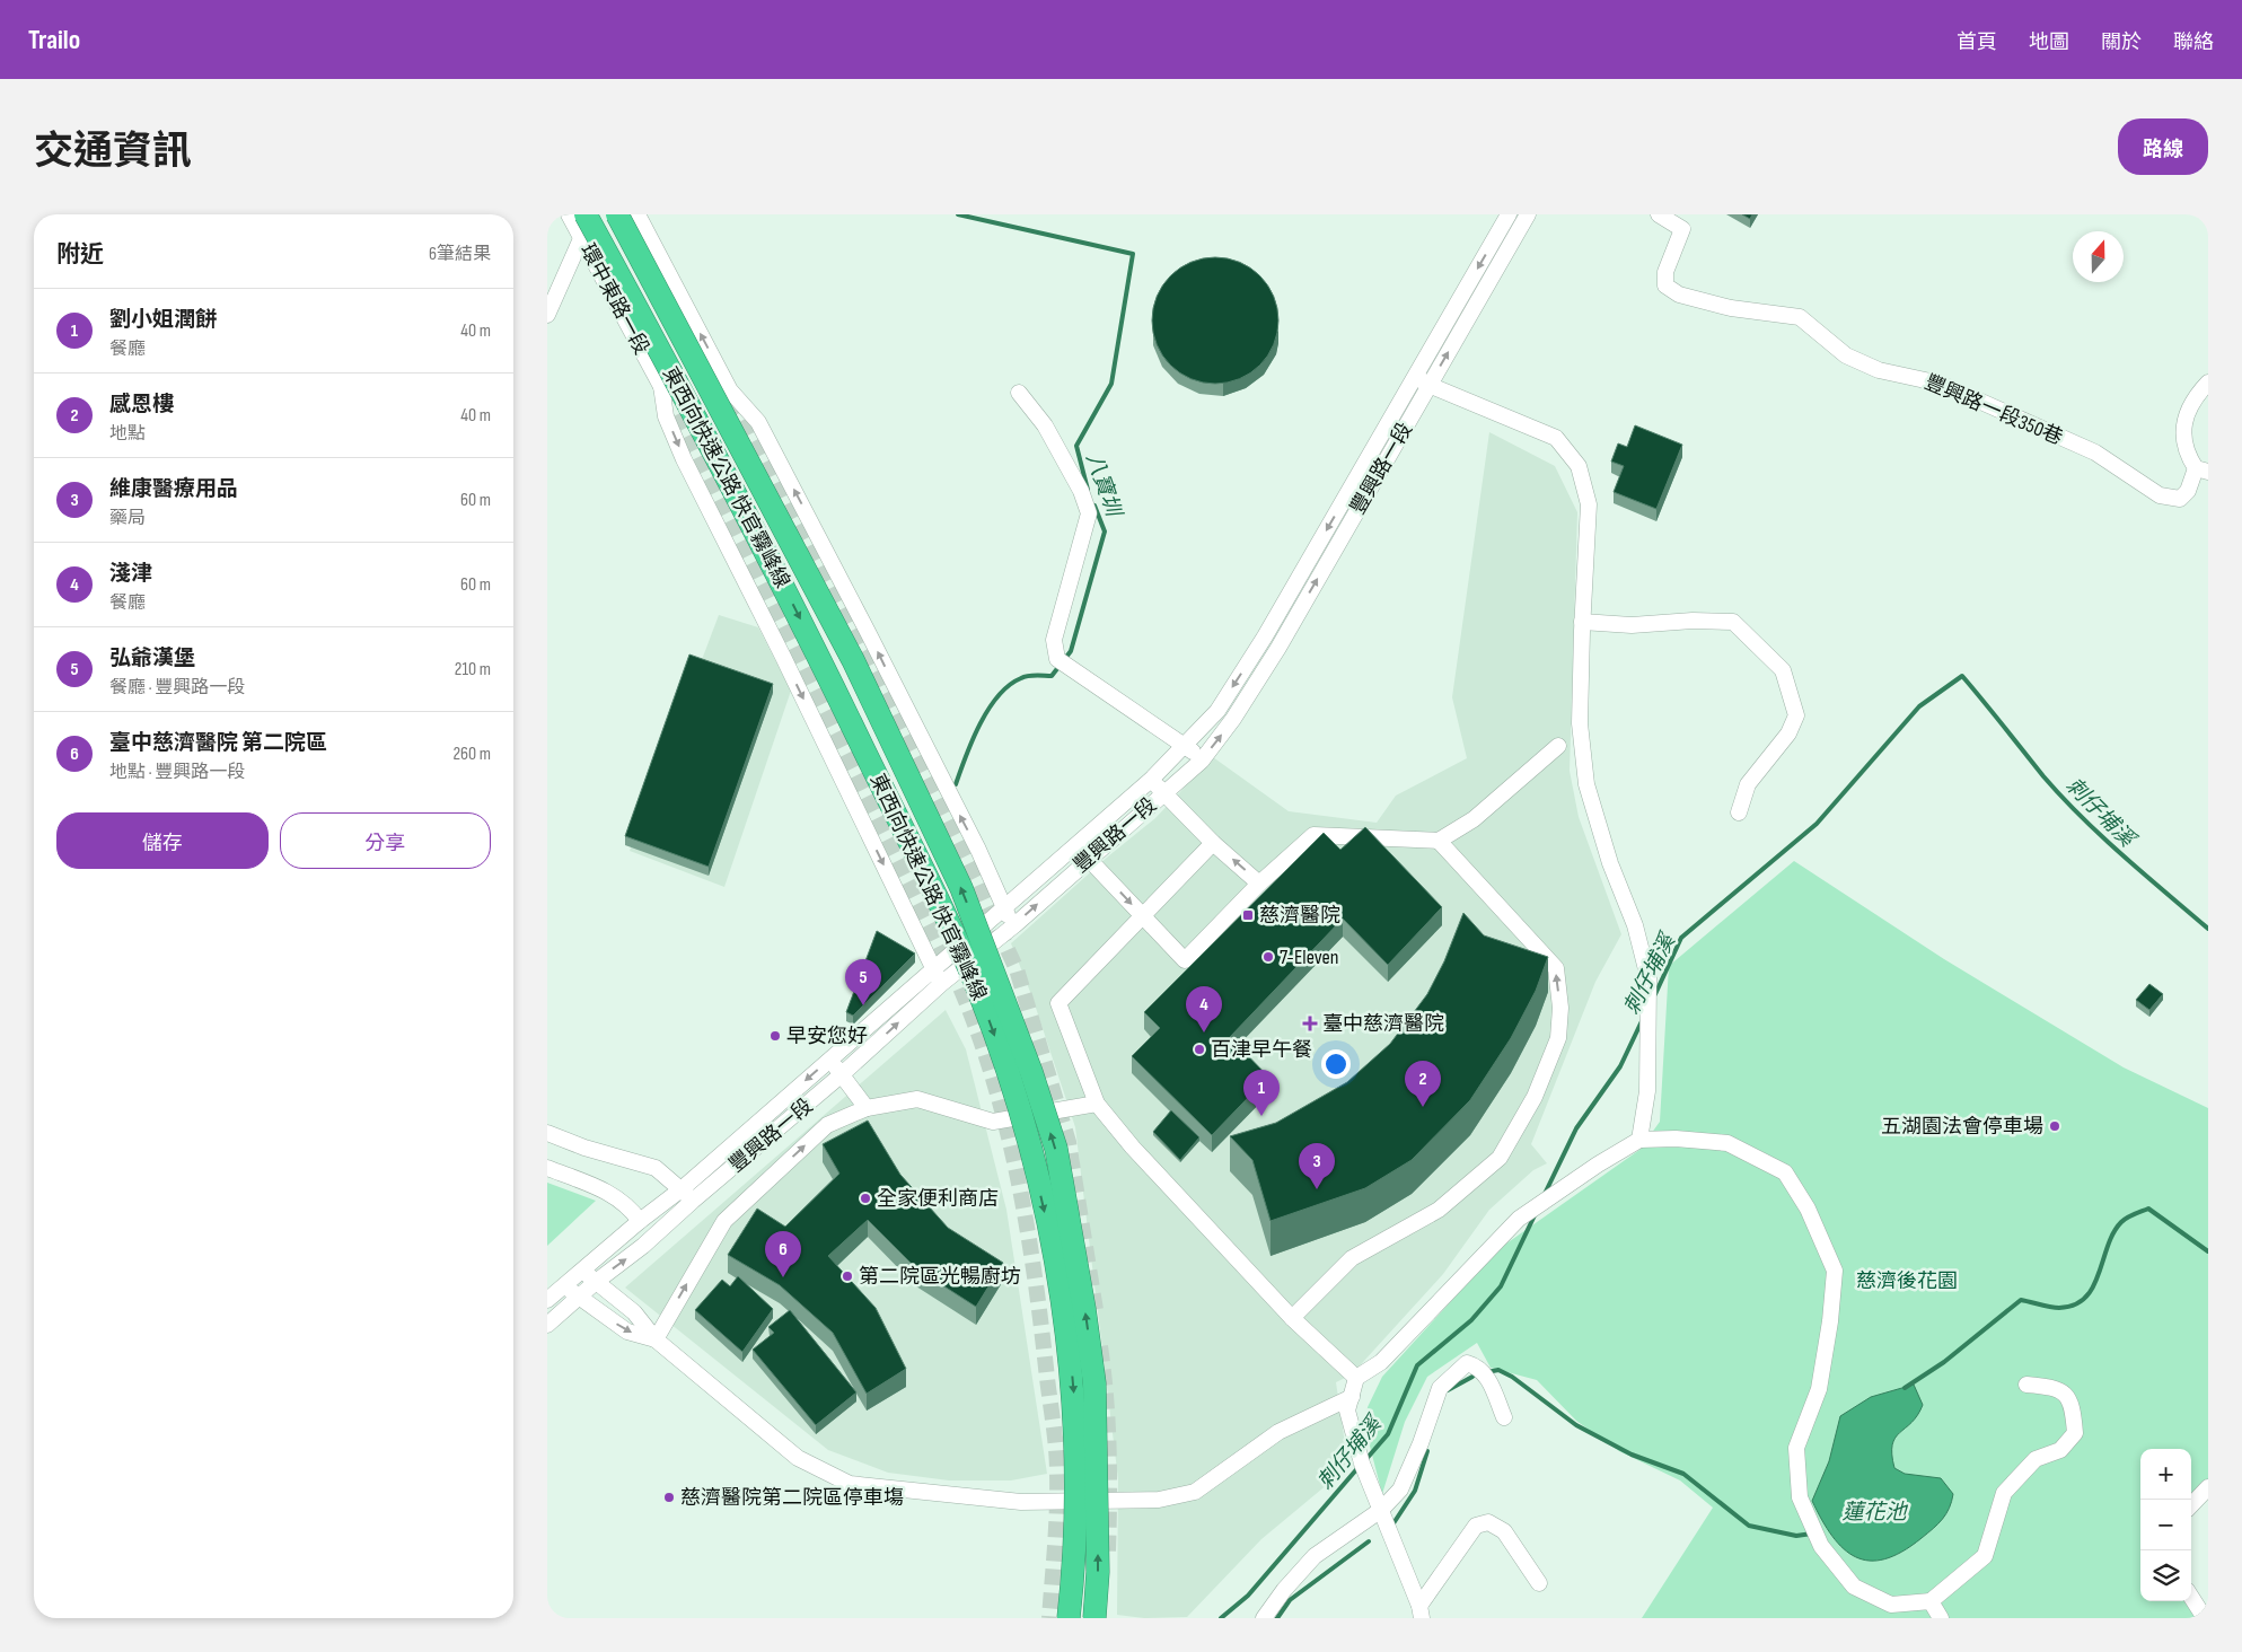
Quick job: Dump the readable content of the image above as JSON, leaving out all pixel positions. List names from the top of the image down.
{
  "streets": {
    "highway": ["東西向快速公路 快官霧峰線"],
    "street": ["環中東路一段", "豐興路一段350巷", "豐興路一段"]
  },
  "water": ["八寶圳", "刺仔埔溪", "蓮花池"],
  "parks": ["慈濟後花園"],
  "places": {
    "transit": ["慈濟醫院"],
    "other": [
      "7-Eleven",
      "早安您好",
      "百津早午餐",
      "五湖園法會停車場",
      "全家便利商店",
      "第二院區光暢廚坊",
      "慈濟醫院第二院區停車塲"
    ],
    "health": ["臺中慈濟醫院"]
  },
  "north": "top",
  "page": {
    "header": "Trailo",
    "nav": [
      "首頁",
      "地圖",
      "關於",
      "聯絡"
    ],
    "title": "交通資訊",
    "buttons": [
      "路線",
      ["儲存", "分享"]
    ],
    "heading": ["附近", "6筆結果"],
    "list": [
      {
        "mark": "1",
        "name": "劉小姐潤餅",
        "note": "餐廳",
        "value": "40 m"
      },
      {
        "mark": "2",
        "name": "感恩樓",
        "note": "地點",
        "value": "40 m"
      },
      {
        "mark": "3",
        "name": "維康醫療用品",
        "note": "藥局",
        "value": "60 m"
      },
      {
        "mark": "4",
        "name": "淺津",
        "note": "餐廳",
        "value": "60 m"
      },
      {
        "mark": "5",
        "name": "弘爺漢堡",
        "note": "餐廳 · 豐興路一段",
        "value": "210 m"
      },
      {
        "mark": "6",
        "name": "臺中慈濟醫院 第二院區",
        "note": "地點 · 豐興路一段",
        "value": "260 m"
      }
    ],
    "pins": [
      "5",
      "4",
      "2",
      "1",
      "3",
      "6"
    ],
    "map_buttons": ["+", "−"]
  }
}
